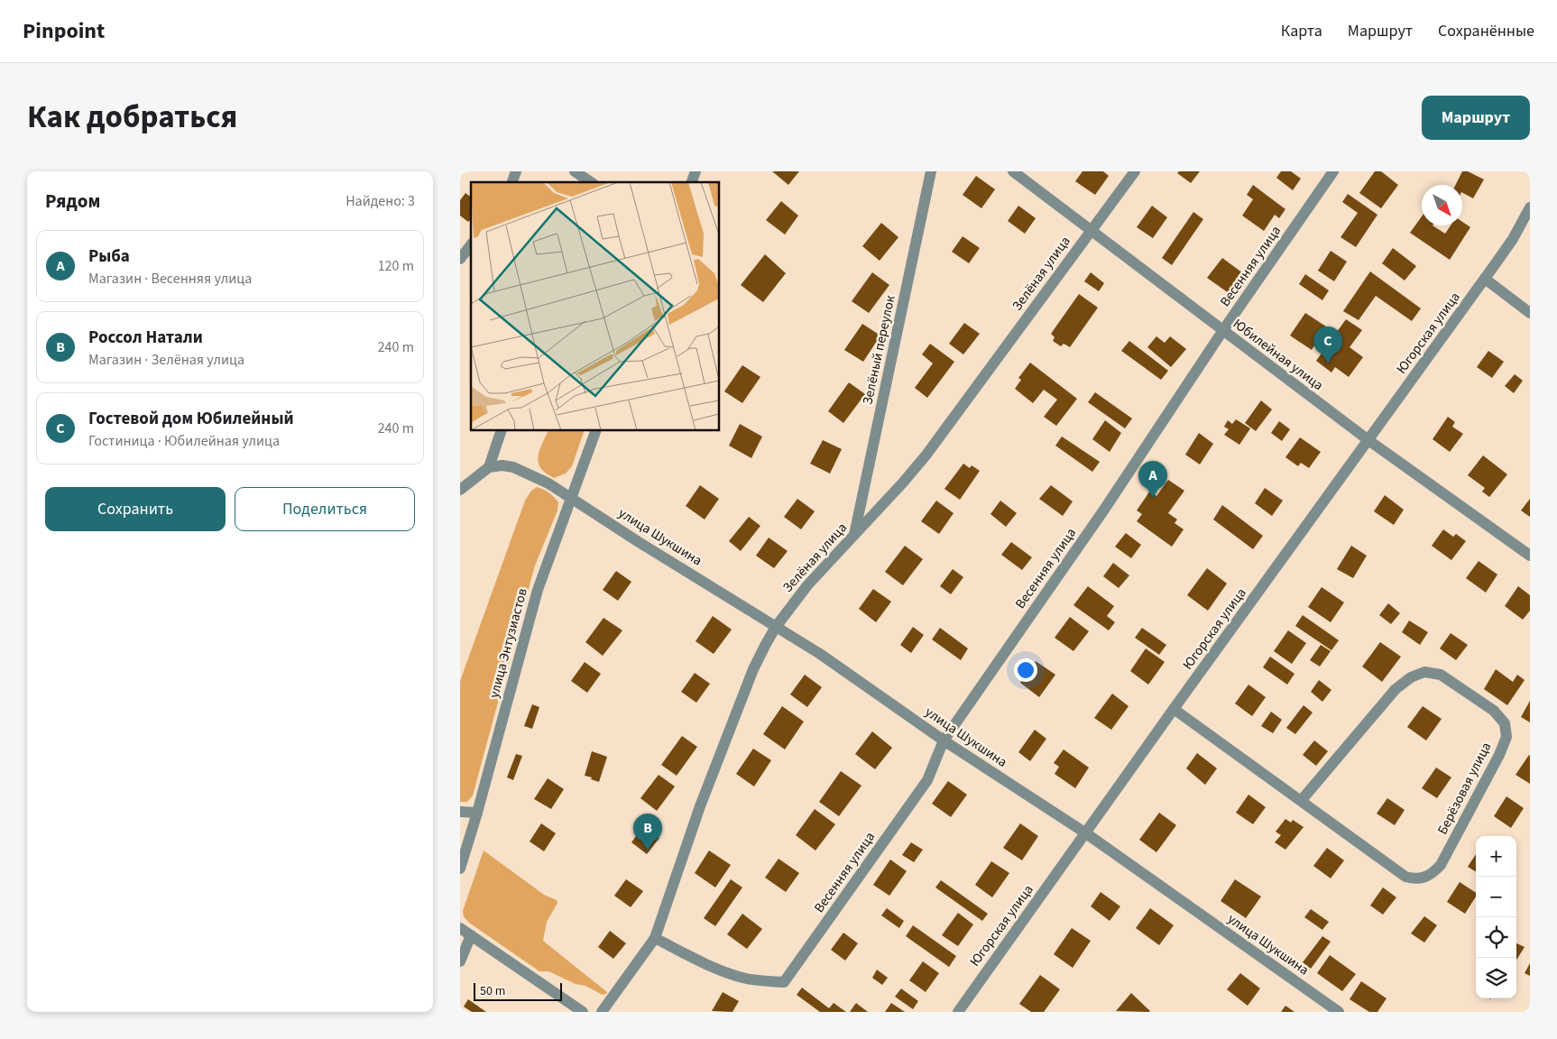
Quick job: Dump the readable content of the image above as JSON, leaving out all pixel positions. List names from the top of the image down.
{
  "streets": {
    "street": [
      "Весенняя улица",
      "Зелёная улица",
      "Югорская улица",
      "Зелёный переулок",
      "Юбилейная улица",
      "улица Шукшина",
      "улица Энтузиастов",
      "Берёзовая улица"
    ]
  },
  "crossings": [
    ["Весенняя улица", "Зелёная улица"],
    ["Весенняя улица", "Юбилейная улица"],
    ["Весенняя улица", "улица Шукшина"],
    ["Зелёная улица", "Зелёный переулок"],
    ["Зелёная улица", "Юбилейная улица"],
    ["Зелёная улица", "улица Шукшина"],
    ["Югорская улица", "Юбилейная улица"],
    ["Югорская улица", "улица Шукшина"],
    ["Югорская улица", "Берёзовая улица"],
    ["улица Шукшина", "улица Энтузиастов"]
  ],
  "scale_bar": "50 m",
  "north": "bottom right",
  "page": {
    "header": "Pinpoint",
    "nav": ["Карта", "Маршрут", "Сохранённые"],
    "title": "Как добраться",
    "buttons": [
      "Маршрут",
      ["Сохранить", "Поделиться"]
    ],
    "heading": ["Рядом", "Найдено: 3"],
    "list": [
      {
        "mark": "A",
        "name": "Рыба",
        "note": "Магазин · Весенняя улица",
        "value": "120 m"
      },
      {
        "mark": "B",
        "name": "Россол Натали",
        "note": "Магазин · Зелёная улица",
        "value": "240 m"
      },
      {
        "mark": "C",
        "name": "Гостевой дом Юбилейный",
        "note": "Гостиница · Юбилейная улица",
        "value": "240 m"
      }
    ],
    "pins": ["C", "A", "B"],
    "map_buttons": ["+", "−"],
    "scale": "50 m"
  }
}
